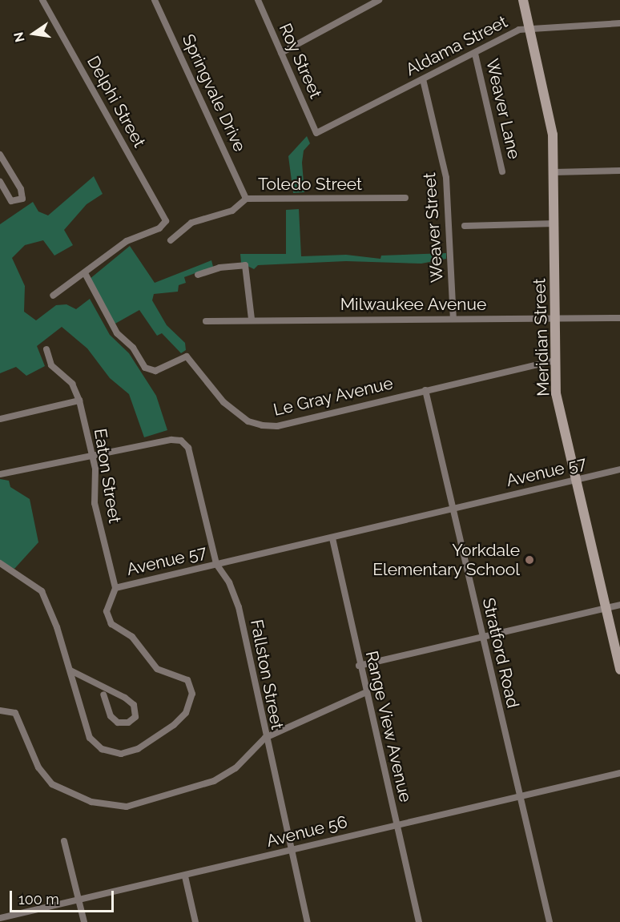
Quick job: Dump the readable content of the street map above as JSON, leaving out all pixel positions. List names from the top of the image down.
{
  "streets": {
    "street": [
      "Aldama Street",
      "Roy Street",
      "Springvale Drive",
      "Delphi Street",
      "Weaver Lane",
      "Toledo Street",
      "Weaver Street",
      "Milwaukee Avenue",
      "Meridian Street",
      "Le Gray Avenue",
      "Avenue 57",
      "Eaton Street",
      "Stratford Road",
      "Fallston Street",
      "Range View Avenue",
      "Avenue 56"
    ]
  },
  "crossings": [
    ["Aldama Street", "Roy Street"],
    ["Aldama Street", "Weaver Lane"],
    ["Aldama Street", "Weaver Street"],
    ["Aldama Street", "Meridian Street"],
    ["Springvale Drive", "Toledo Street"],
    ["Delphi Street", "Le Gray Avenue"],
    ["Weaver Street", "Milwaukee Avenue"],
    ["Milwaukee Avenue", "Meridian Street"],
    ["Meridian Street", "Le Gray Avenue"],
    ["Meridian Street", "Avenue 57"],
    ["Le Gray Avenue", "Stratford Road"],
    ["Avenue 57", "Eaton Street"],
    ["Avenue 57", "Stratford Road"],
    ["Avenue 57", "Fallston Street"],
    ["Avenue 57", "Range View Avenue"],
    ["Eaton Street", "Fallston Street"],
    ["Stratford Road", "Avenue 56"],
    ["Fallston Street", "Avenue 56"],
    ["Range View Avenue", "Avenue 56"]
  ],
  "places": ["Yorkdale Elementary School"],
  "scale_bar": "100 m",
  "north": "left"
}
